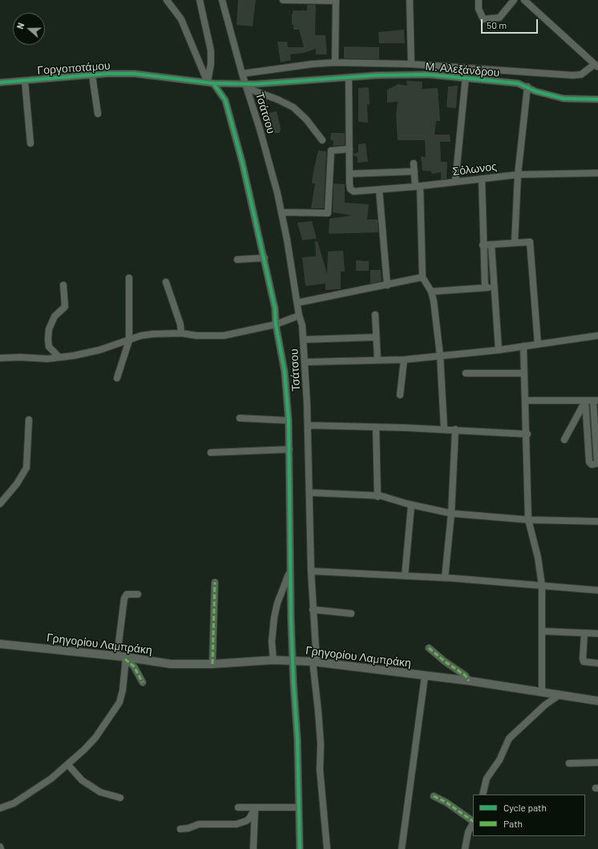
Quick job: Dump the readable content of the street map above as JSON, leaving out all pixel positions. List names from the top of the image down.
{
  "streets": {
    "street": [
      "Γοργοποτάμου",
      "Μ. Αλεξάνδρου",
      "Τσάτσου",
      "Σόλωνος",
      "Γρηγορίου Λαμπράκη"
    ]
  },
  "crossings": [
    ["Γοργοποτάμου", "Μ. Αλεξάνδρου"],
    ["Γοργοποτάμου", "Τσάτσου"],
    ["Μ. Αλεξάνδρου", "Τσάτσου"],
    ["Τσάτσου", "Γρηγορίου Λαμπράκη"]
  ],
  "legend": ["Cycle path", "Path"],
  "scale_bar": "50 m",
  "north": "left"
}
